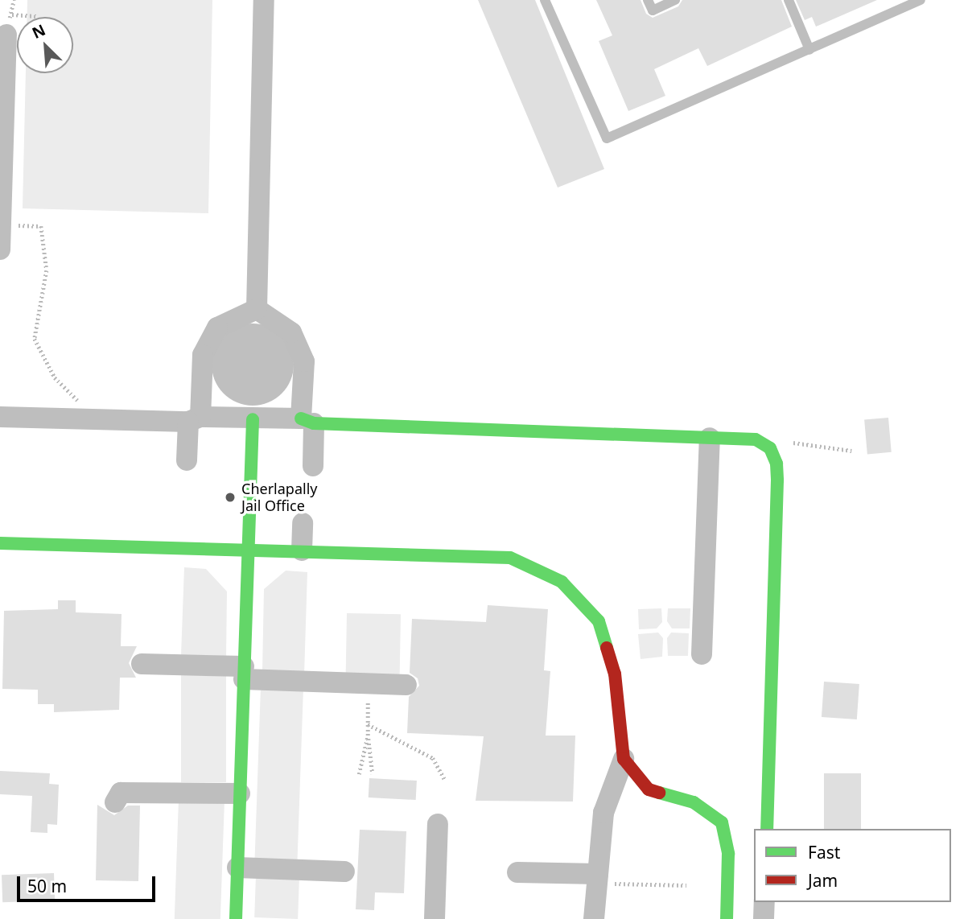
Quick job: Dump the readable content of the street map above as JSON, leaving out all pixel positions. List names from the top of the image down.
{
  "places": ["Cherlapally Jail Office"],
  "legend": ["Fast", "Jam"],
  "scale_bar": "50 m",
  "north": "top left"
}
